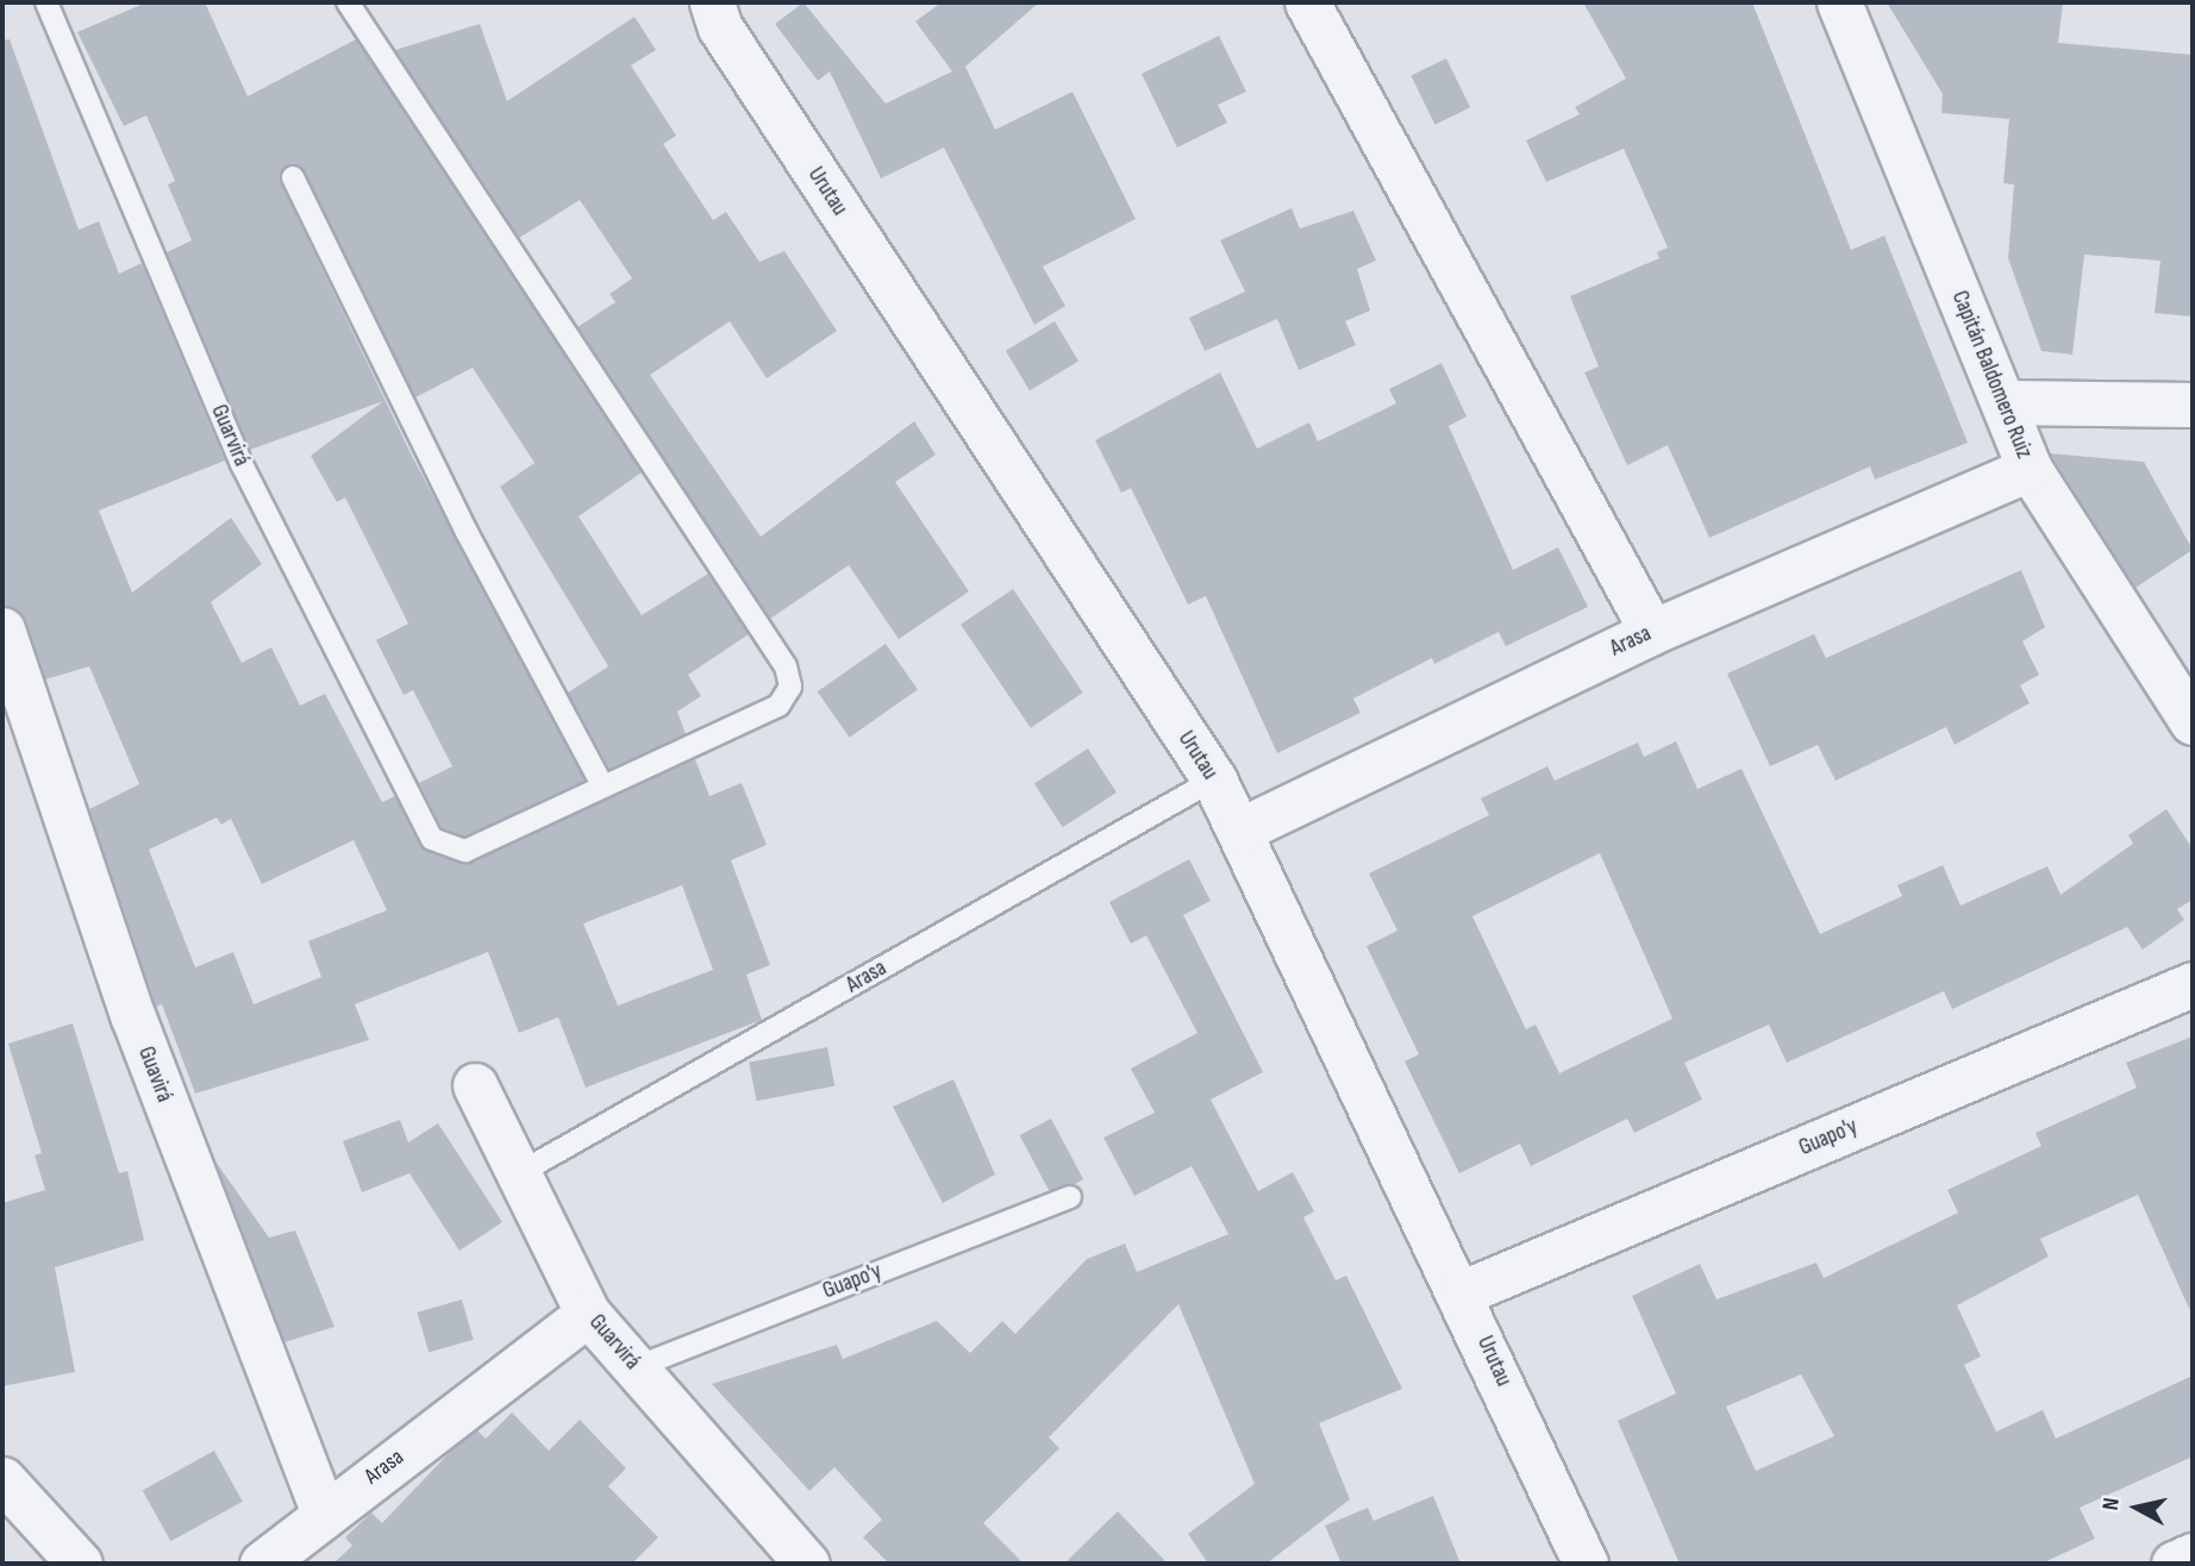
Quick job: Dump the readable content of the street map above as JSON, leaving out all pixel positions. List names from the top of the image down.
{
  "streets": {
    "street": [
      "Urutau",
      "Capitán Baldomero Ruiz",
      "Guarvirá",
      "Arasa",
      "Guavirá",
      "Guapo'y"
    ]
  },
  "crossings": [
    ["Urutau", "Arasa"],
    ["Urutau", "Guapo'y"],
    ["Capitán Baldomero Ruiz", "Arasa"],
    ["Guarvirá", "Arasa"],
    ["Guarvirá", "Guapo'y"],
    ["Arasa", "Guavirá"]
  ],
  "north": "left"
}
